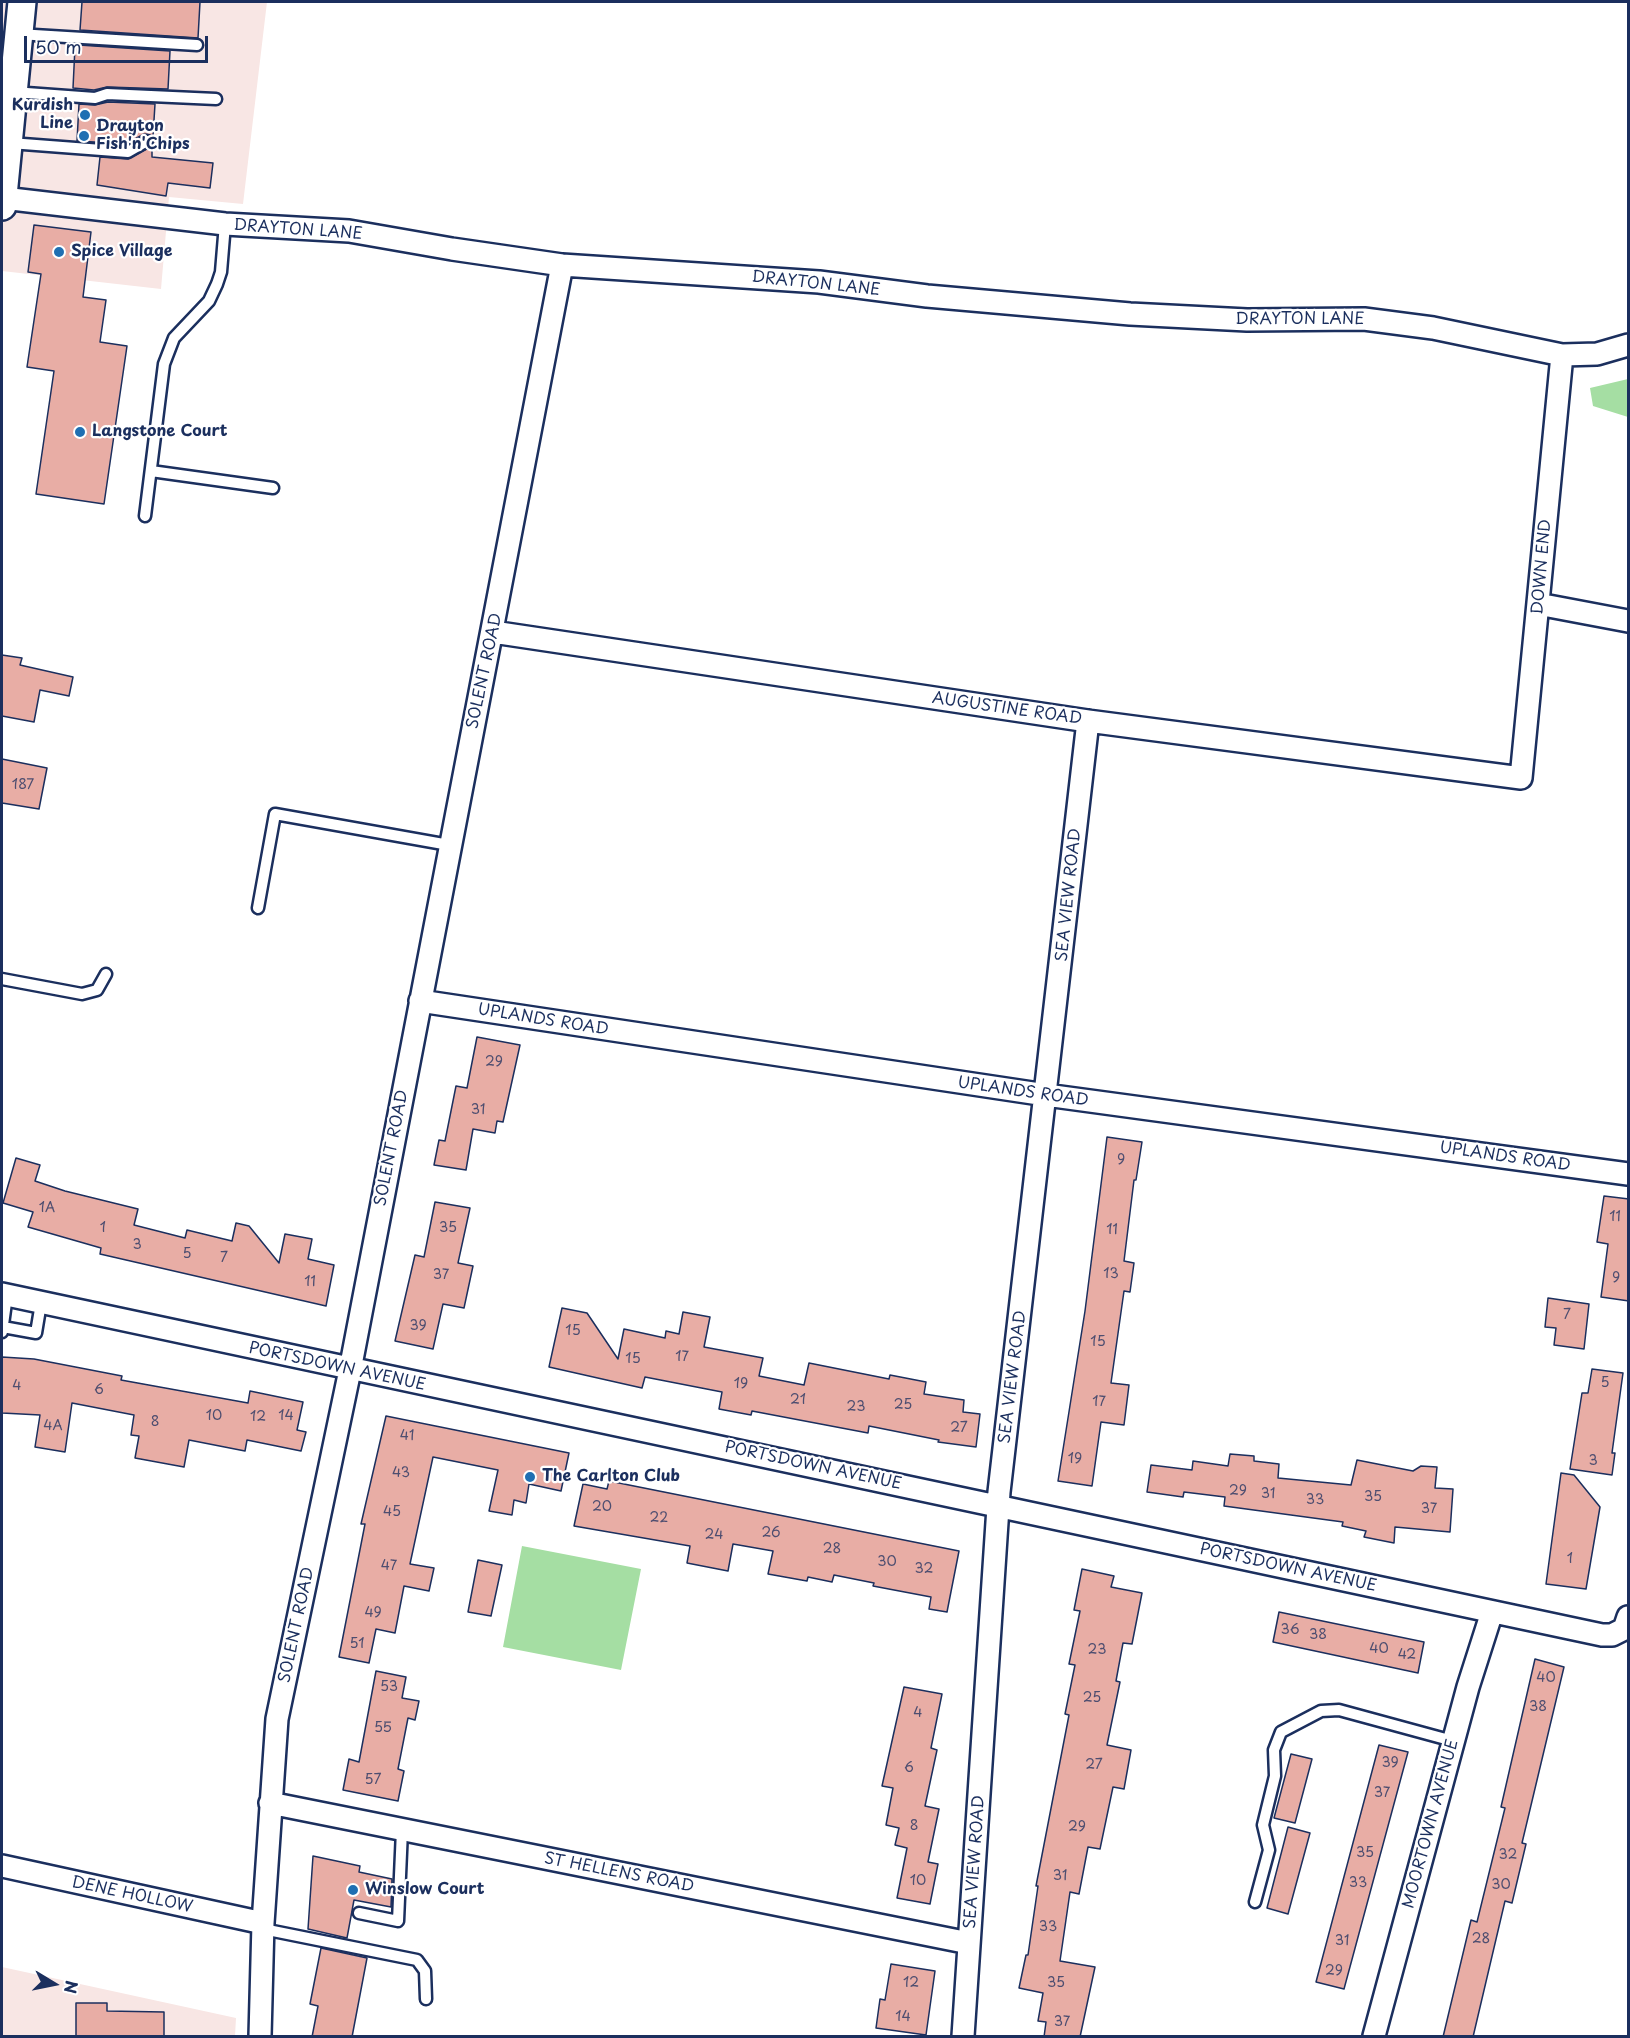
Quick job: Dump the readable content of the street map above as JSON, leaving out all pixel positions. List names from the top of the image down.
{
  "streets": {
    "street": [
      "DRAYTON LANE",
      "DOWN END",
      "SOLENT ROAD",
      "AUGUSTINE ROAD",
      "SEA VIEW ROAD",
      "UPLANDS ROAD",
      "PORTSDOWN AVENUE",
      "MOORTOWN AVENUE",
      "ST HELLENS ROAD",
      "DENE HOLLOW"
    ]
  },
  "crossings": [
    ["DRAYTON LANE", "DOWN END"],
    ["DRAYTON LANE", "SOLENT ROAD"],
    ["DOWN END", "AUGUSTINE ROAD"],
    ["SOLENT ROAD", "AUGUSTINE ROAD"],
    ["SOLENT ROAD", "UPLANDS ROAD"],
    ["SOLENT ROAD", "PORTSDOWN AVENUE"],
    ["SOLENT ROAD", "ST HELLENS ROAD"],
    ["SOLENT ROAD", "DENE HOLLOW"],
    ["AUGUSTINE ROAD", "SEA VIEW ROAD"],
    ["SEA VIEW ROAD", "UPLANDS ROAD"],
    ["SEA VIEW ROAD", "PORTSDOWN AVENUE"],
    ["SEA VIEW ROAD", "ST HELLENS ROAD"],
    ["PORTSDOWN AVENUE", "MOORTOWN AVENUE"]
  ],
  "places": [
    "Kurdish Line",
    "Drayton Fish'n'Chips",
    "Spice Village",
    "Langstone Court",
    "The Carlton Club",
    "Winslow Court"
  ],
  "house_numbers": [
    "187",
    "29",
    "31",
    "9",
    "1A",
    "11",
    "1",
    "35",
    "11",
    "3",
    "5",
    "7",
    "13",
    "37",
    "9",
    "11",
    "7",
    "39",
    "15",
    "15",
    "17",
    "15",
    "5",
    "19",
    "4",
    "6",
    "21",
    "17",
    "25",
    "23",
    "10",
    "14",
    "12",
    "8",
    "4A",
    "27",
    "41",
    "19",
    "3",
    "43",
    "29",
    "31",
    "35",
    "33",
    "20",
    "37",
    "45",
    "22",
    "26",
    "24",
    "28",
    "1",
    "30",
    "47",
    "32",
    "49",
    "36",
    "38",
    "51",
    "40",
    "23",
    "42",
    "40",
    "53",
    "25",
    "38",
    "4",
    "55",
    "39",
    "27",
    "6",
    "57",
    "37",
    "8",
    "29",
    "35",
    "32",
    "31",
    "10",
    "33",
    "30",
    "33",
    "28",
    "31",
    "29",
    "12",
    "35",
    "14",
    "37"
  ],
  "scale_bar": "50 m",
  "north": "right"
}
